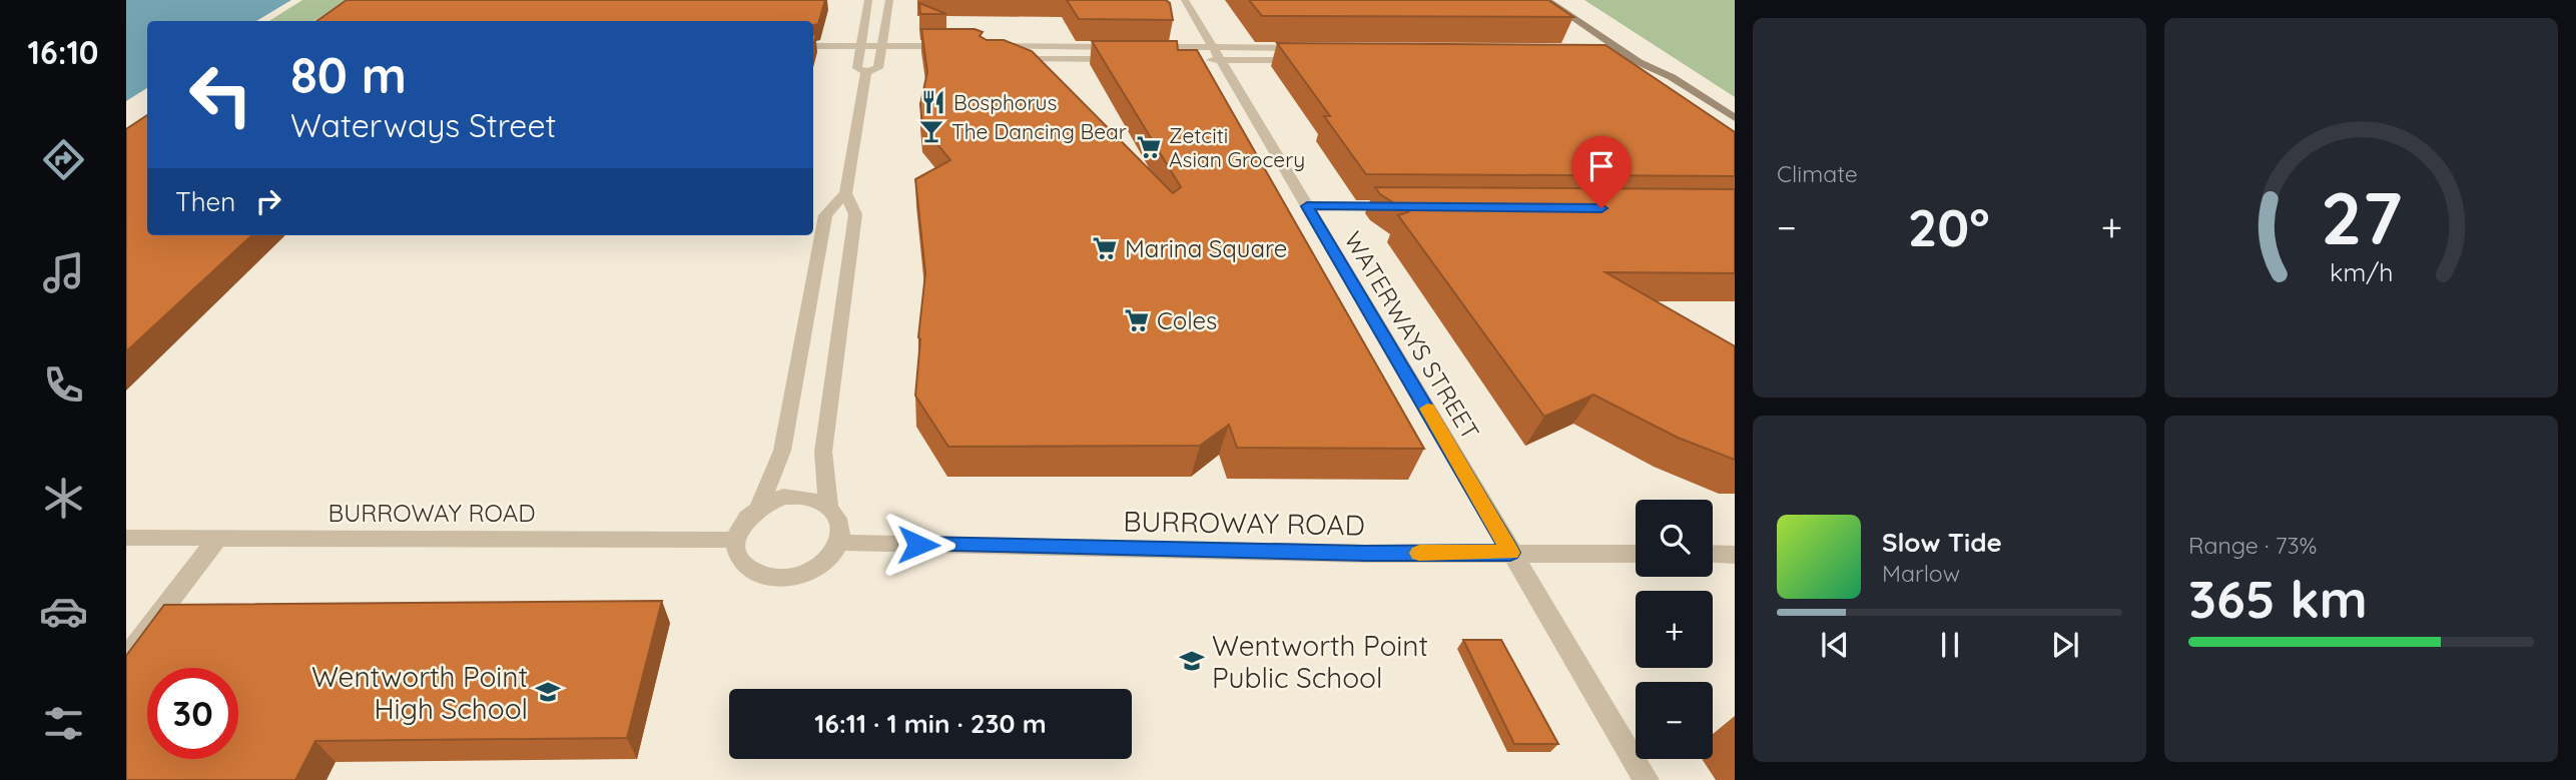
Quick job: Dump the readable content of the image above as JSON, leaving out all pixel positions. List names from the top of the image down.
{
  "streets": {
    "street": ["WATERWAYS STREET", "BURROWAY ROAD"]
  },
  "crossings": [
    ["WATERWAYS STREET", "BURROWAY ROAD"]
  ],
  "places": {
    "restaurant": ["Bosphorus"],
    "bar": ["The Dancing Bear"],
    "supermarket": ["Zetciti Asian Grocery", "Marina Square", "Coles"],
    "school or university": ["Wentworth Point Public School", "Wentworth Point High School"]
  },
  "page": {
    "tabs": "16:10",
    "tile": [
      "Climate",
      ["Range · 73%", "365 km"]
    ],
    "turn": ["80 m", "Waterways Street"],
    "then": "Then",
    "heat": ["−", "20°", "+"],
    "map_buttons": ["+", "−"],
    "song": ["Slow Tide", "Marlow"],
    "limit": "30",
    "trip": "16:11 · 1 min · 230 m",
    "gauge": ["27", "km/h"]
  }
}
